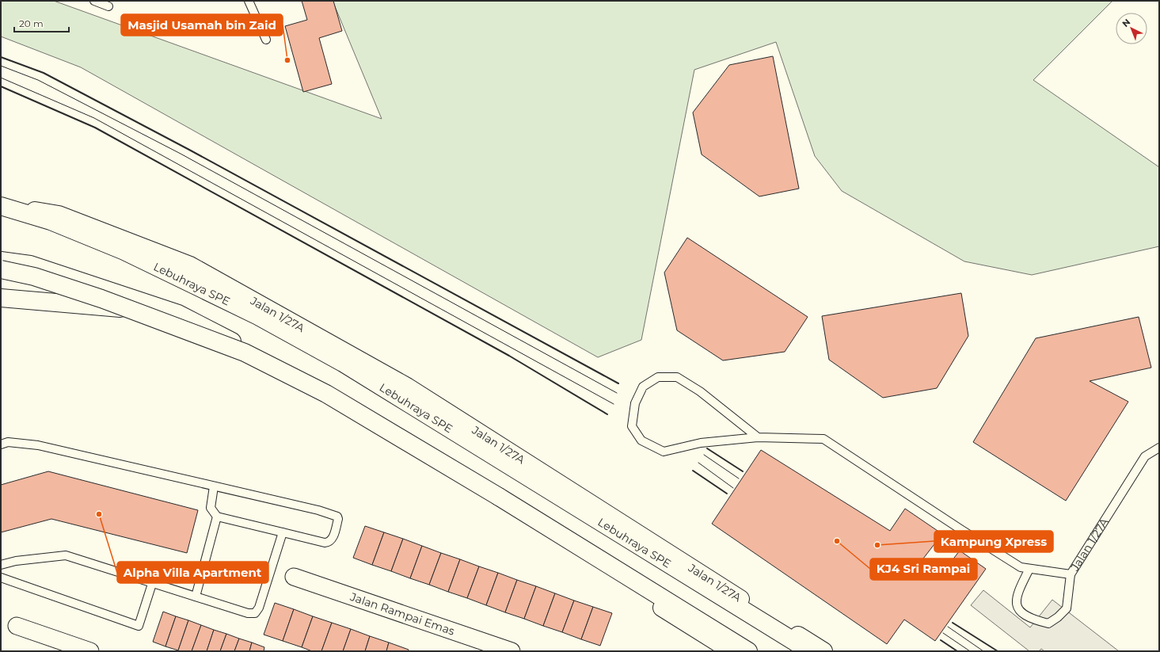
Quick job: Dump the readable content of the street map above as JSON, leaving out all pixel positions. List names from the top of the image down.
{
  "streets": {
    "main road": ["Lebuhraya SPE", "Jalan 1/27A"],
    "street": ["Jalan Rampai Emas"]
  },
  "crossings": [
    ["Lebuhraya SPE", "Jalan 1/27A"]
  ],
  "places": [
    "Masjid Usamah bin Zaid",
    "Alpha Villa Apartment",
    "KJ4 Sri Rampai",
    "Kampung Xpress"
  ],
  "scale_bar": "20 m",
  "north": "top left"
}
